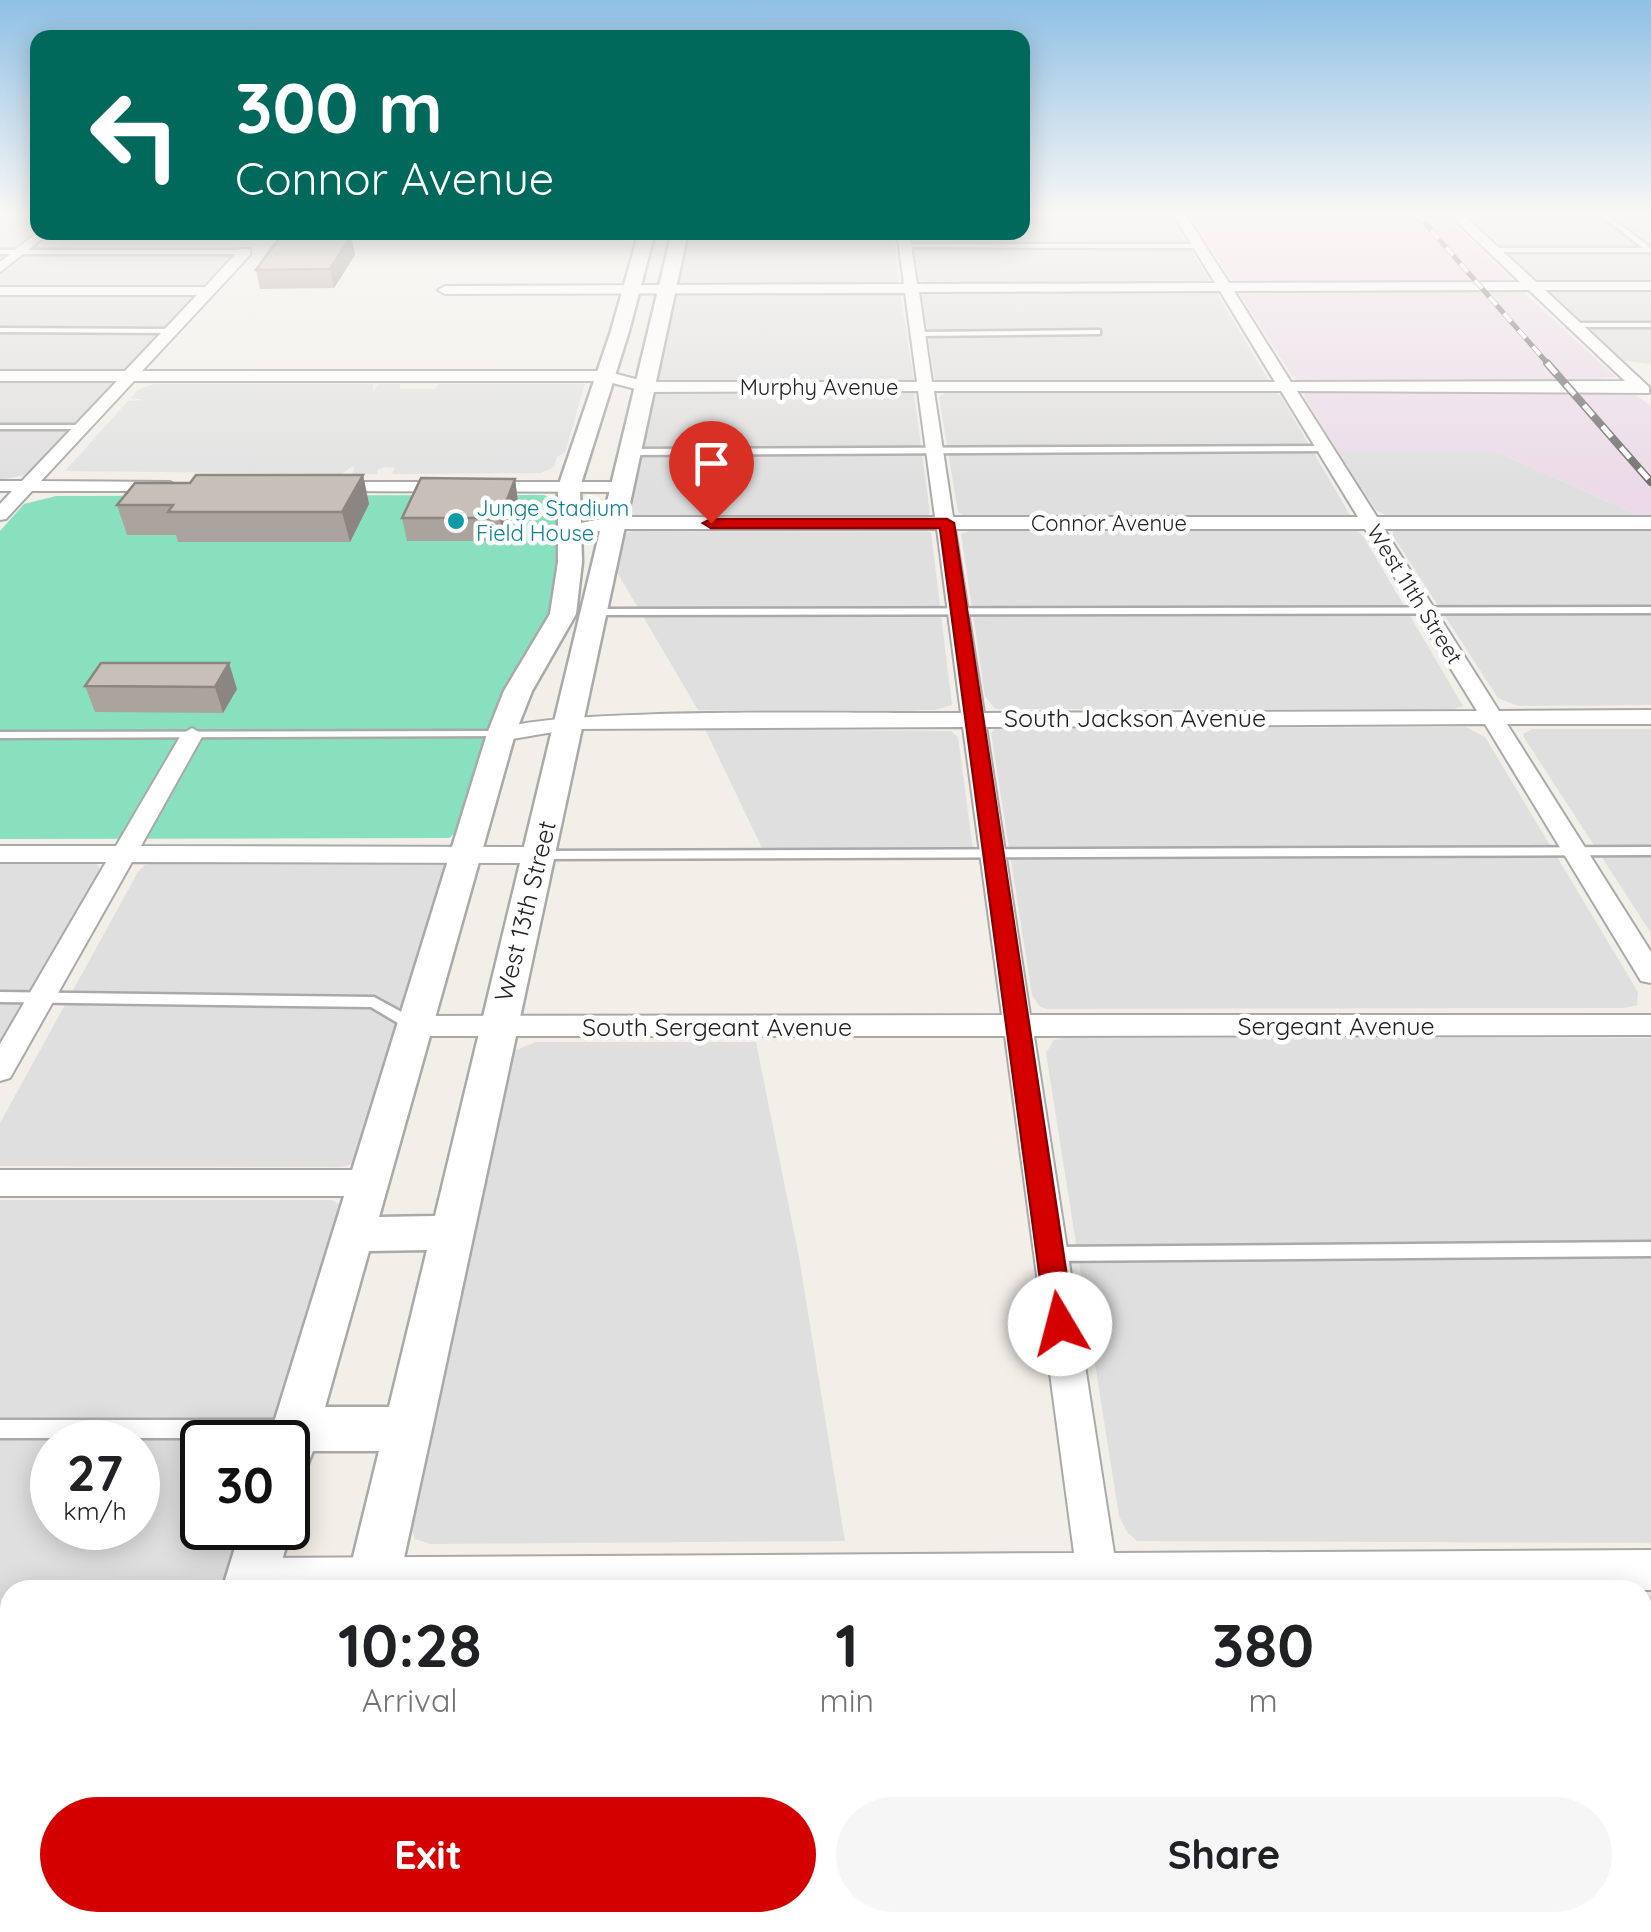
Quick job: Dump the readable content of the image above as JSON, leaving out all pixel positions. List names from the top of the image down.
{
  "streets": {
    "street": [
      "Murphy Avenue",
      "Connor Avenue",
      "West 11th Street",
      "South Jackson Avenue",
      "West 13th Street",
      "Sergeant Avenue",
      "South Sergeant Avenue"
    ]
  },
  "crossings": [
    ["Murphy Avenue", "West 11th Street"],
    ["Murphy Avenue", "West 13th Street"],
    ["Connor Avenue", "West 11th Street"],
    ["Connor Avenue", "West 13th Street"],
    ["West 11th Street", "South Jackson Avenue"],
    ["South Jackson Avenue", "West 13th Street"],
    ["West 13th Street", "South Sergeant Avenue"],
    ["Sergeant Avenue", "South Sergeant Avenue"]
  ],
  "places": ["Junge Stadium Field House"],
  "page": {
    "turn": ["300 m", "Connor Avenue"],
    "speed": "27 km/h",
    "limit": "30",
    "eta": [
      "10:28",
      "Arrival",
      "1",
      "min",
      "380",
      "m"
    ],
    "buttons": ["Exit", "Share"]
  }
}
